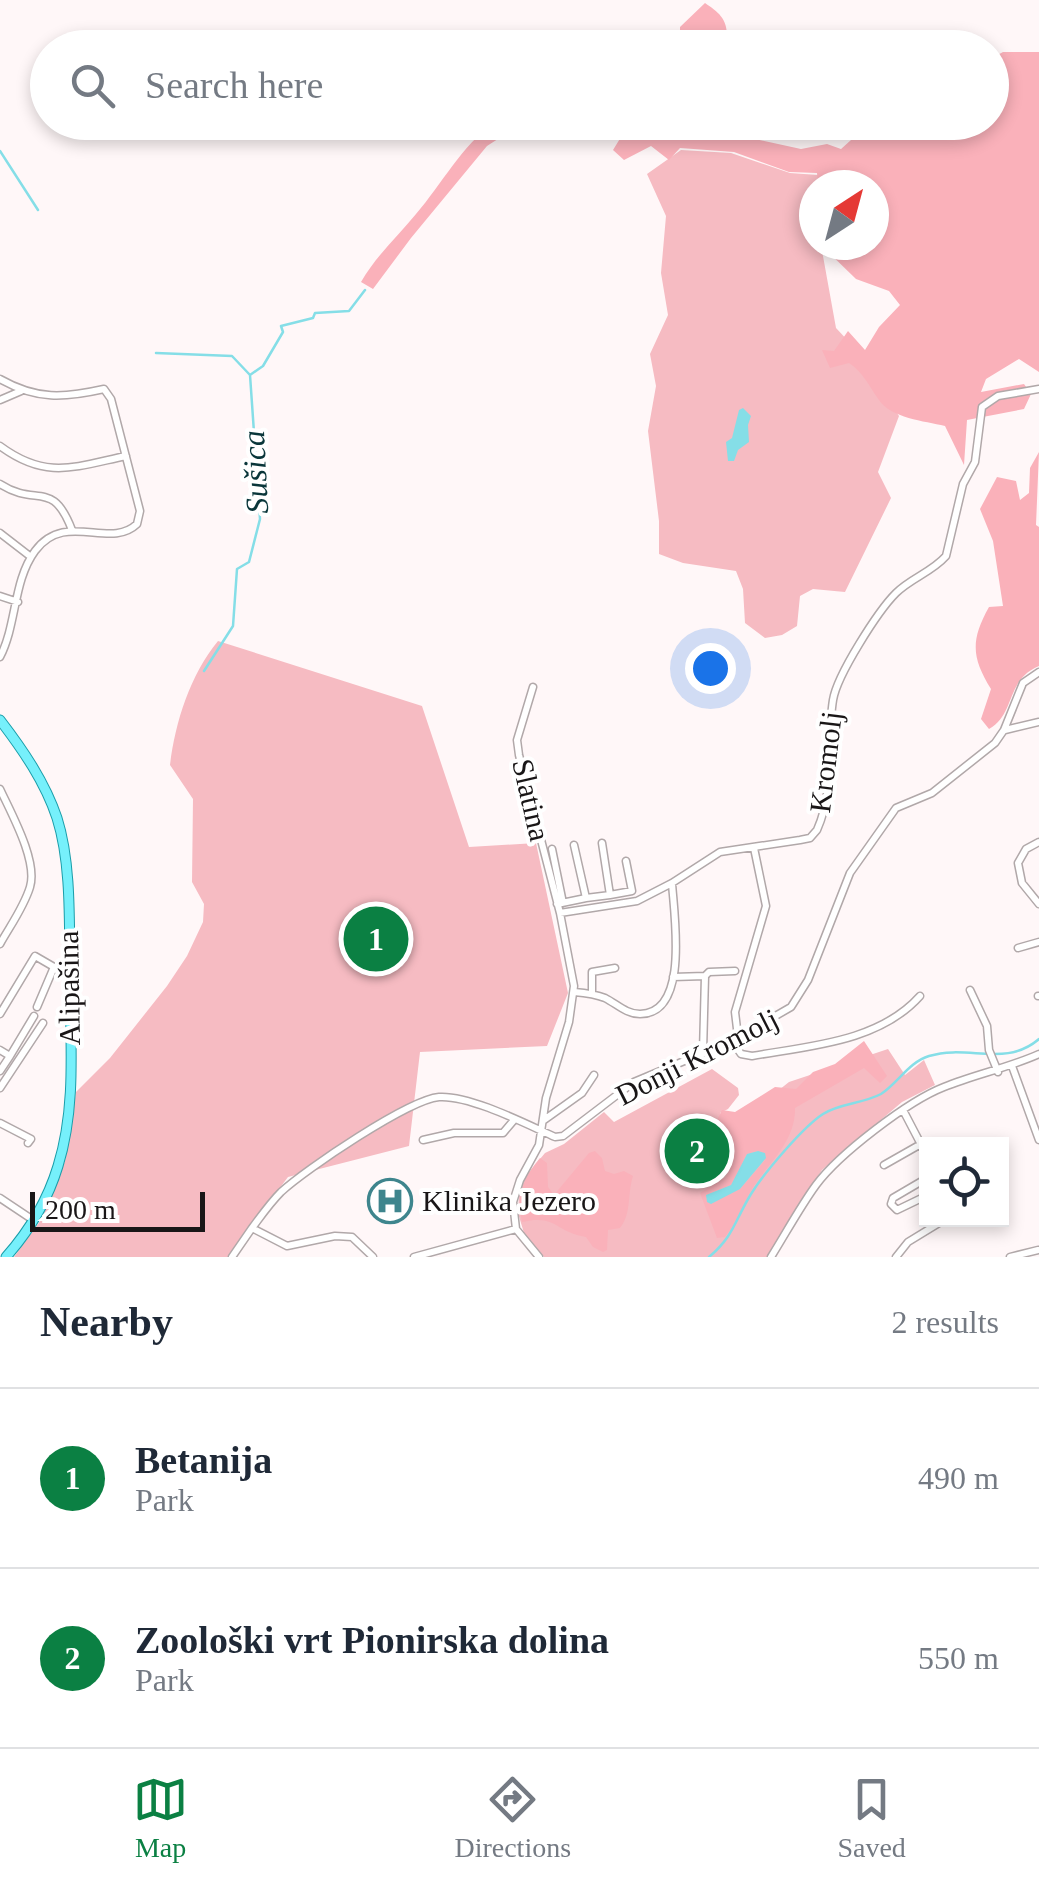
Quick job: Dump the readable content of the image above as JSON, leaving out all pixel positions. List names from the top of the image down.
{
  "streets": {
    "main road": ["Alipašina"],
    "street": ["Kromolj", "Slatina", "Donji Kromolj"]
  },
  "crossings": [
    ["Kromolj", "Slatina"]
  ],
  "water": ["Sušica"],
  "places": {
    "hospital": ["Klinika Jezero"]
  },
  "scale_bar": "200 m",
  "north": "top right",
  "page": {
    "search": "Search here",
    "pins": ["1", "2"],
    "scale": "200 m",
    "heading": ["Nearby", "2 results"],
    "list": [
      {
        "mark": "1",
        "name": "Betanija",
        "note": "Park",
        "value": "490 m"
      },
      {
        "mark": "2",
        "name": "Zoološki vrt Pionirska dolina",
        "note": "Park",
        "value": "550 m"
      }
    ],
    "nav": ["Map", "Directions", "Saved"]
  }
}
